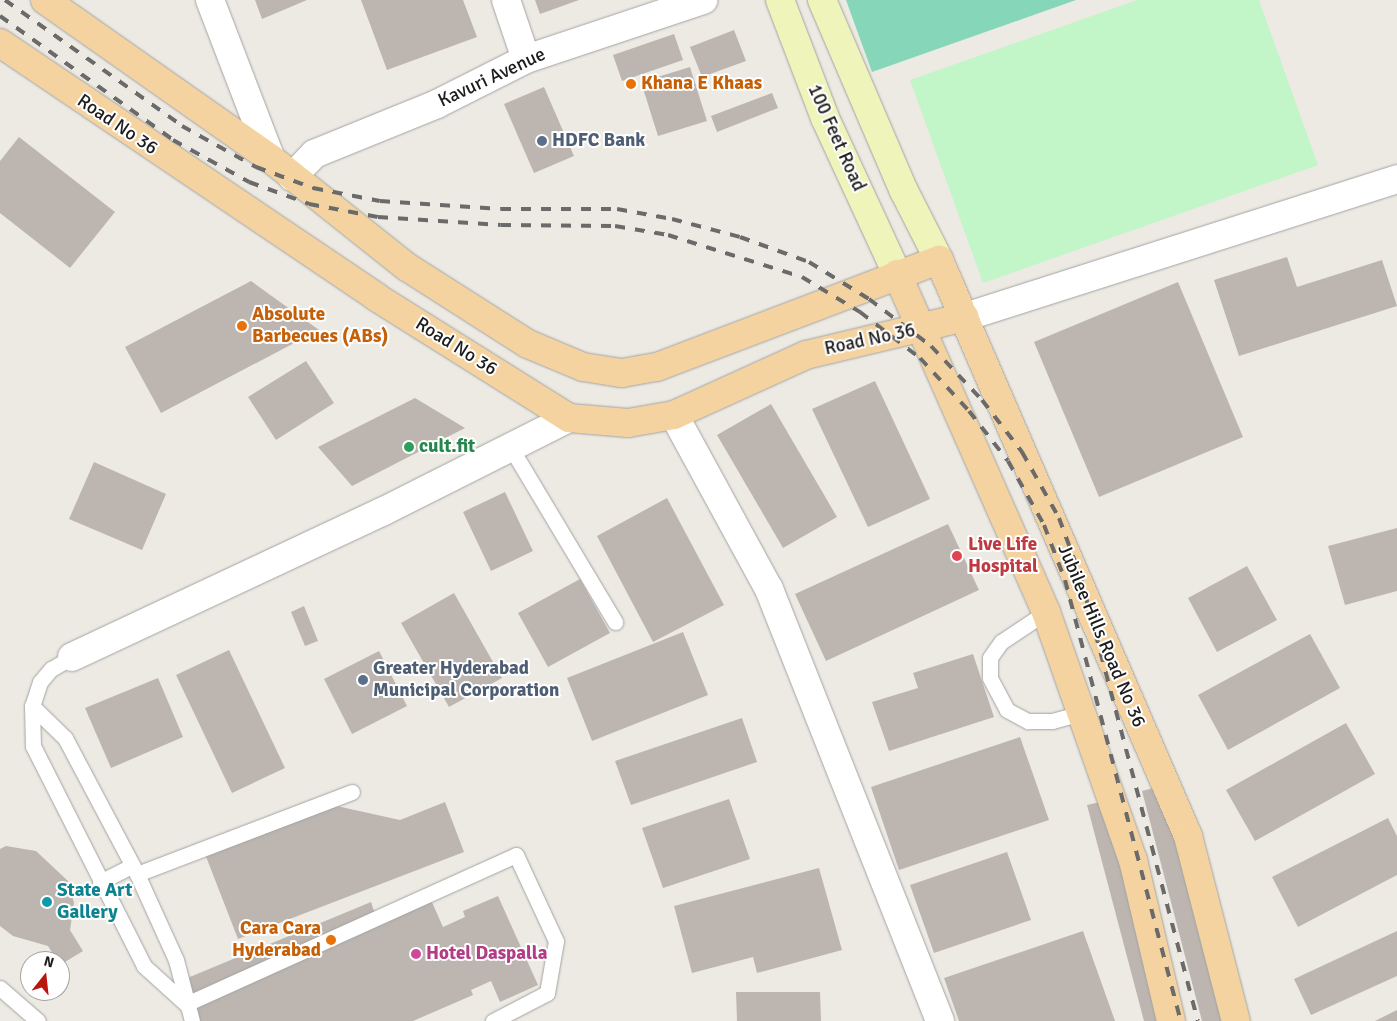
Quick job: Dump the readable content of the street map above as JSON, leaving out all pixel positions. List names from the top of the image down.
{
  "streets": {
    "main road": ["Road No 36", "100 Feet Road", "Jubilee Hills Road No 36"],
    "street": ["Kavuri Avenue"]
  },
  "crossings": [
    ["Road No 36", "Jubilee Hills Road No 36"]
  ],
  "places": [
    "Khana E Khaas",
    "HDFC Bank",
    "Absolute Barbecues (ABs)",
    "cult.fit",
    "Live Life Hospital",
    "Greater Hyderabad Municipal Corporation",
    "State Art Gallery",
    "Cara Cara Hyderabad",
    "Hotel Daspalla"
  ],
  "north": "top"
}
